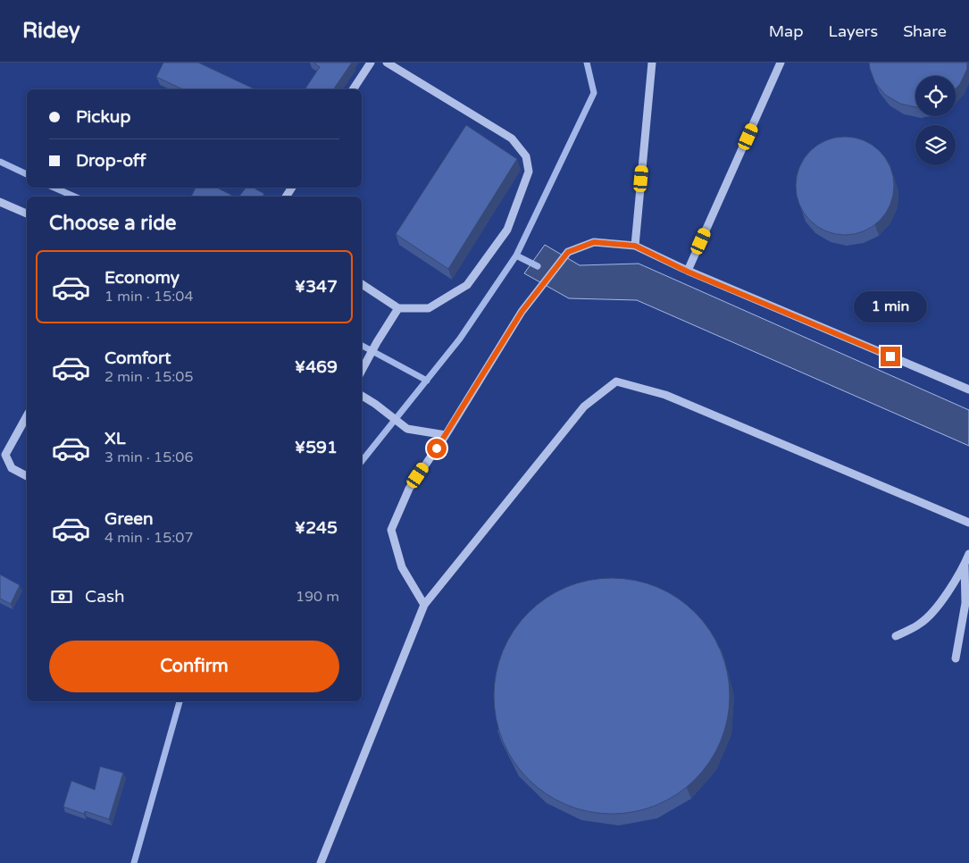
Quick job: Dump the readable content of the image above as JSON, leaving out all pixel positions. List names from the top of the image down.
{
  "page": {
    "header": "Ridey",
    "nav": ["Map", "Layers", "Share"],
    "banner": ["Pickup", "Drop-off"],
    "heading": "Choose a ride",
    "list": [
      {
        "name": "Economy",
        "note": "1 min · 15:04",
        "value": "¥347"
      },
      {
        "name": "Comfort",
        "note": "2 min · 15:05",
        "value": "¥469"
      },
      {
        "name": "XL",
        "note": "3 min · 15:06",
        "value": "¥591"
      },
      {
        "name": "Green",
        "note": "4 min · 15:07",
        "value": "¥245"
      }
    ],
    "bubble": "1 min",
    "pay": ["Cash", "190 m"],
    "buttons": "Confirm"
  }
}
